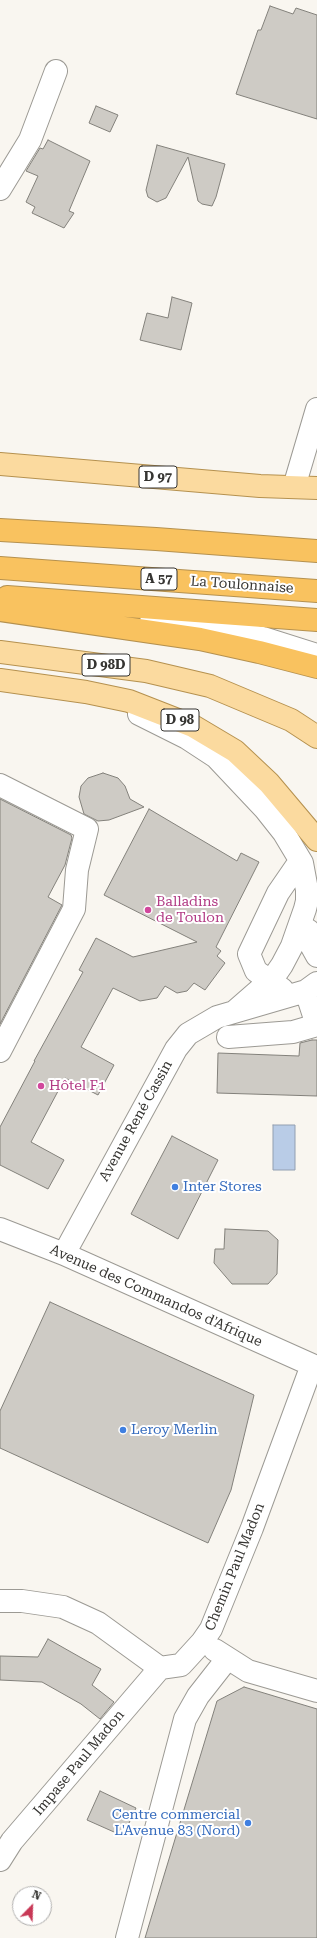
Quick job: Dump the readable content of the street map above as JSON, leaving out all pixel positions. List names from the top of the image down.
{
  "streets": {
    "highway": ["A 57", "La Toulonnaise"],
    "main road": ["D 97", "D 98D", "D 98"],
    "street": [
      "Avenue René Cassin",
      "Avenue des Commandos d'Afrique",
      "Chemin Paul Madon",
      "Impase Paul Madon"
    ]
  },
  "crossings": [
    ["D 98", "Avenue René Cassin"],
    ["Avenue René Cassin", "Avenue des Commandos d'Afrique"],
    ["Avenue des Commandos d'Afrique", "Chemin Paul Madon"],
    ["Chemin Paul Madon", "Impase Paul Madon"]
  ],
  "places": [
    "Balladins de Toulon",
    "Hôtel F1",
    "Inter Stores",
    "Leroy Merlin",
    "Centre commercial L'Avenue 83 (Nord)"
  ],
  "north": "top right"
}
